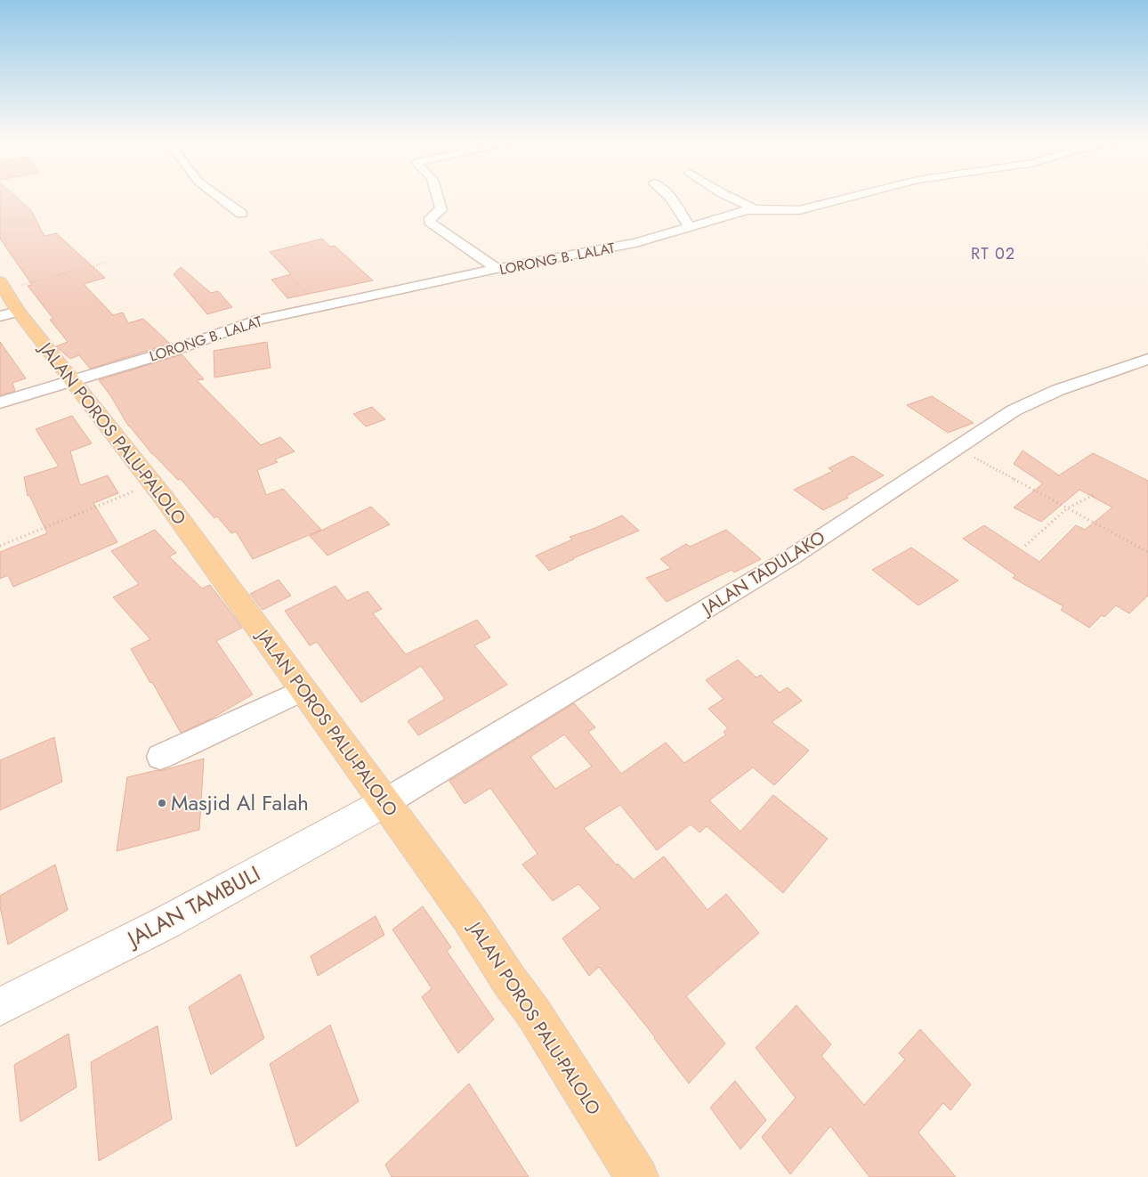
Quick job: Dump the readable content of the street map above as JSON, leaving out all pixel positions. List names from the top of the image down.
{
  "streets": {
    "main road": ["JALAN POROS PALU-PALOLO"],
    "street": ["LORONG B. LALAT", "JALAN TADULAKO", "JALAN TAMBULI"]
  },
  "crossings": [
    ["LORONG B. LALAT", "JALAN POROS PALU-PALOLO"],
    ["JALAN POROS PALU-PALOLO", "JALAN TADULAKO"],
    ["JALAN POROS PALU-PALOLO", "JALAN TAMBULI"],
    ["JALAN TADULAKO", "JALAN TAMBULI"]
  ],
  "districts": ["RT 02"],
  "places": ["Masjid Al Falah"]
}
